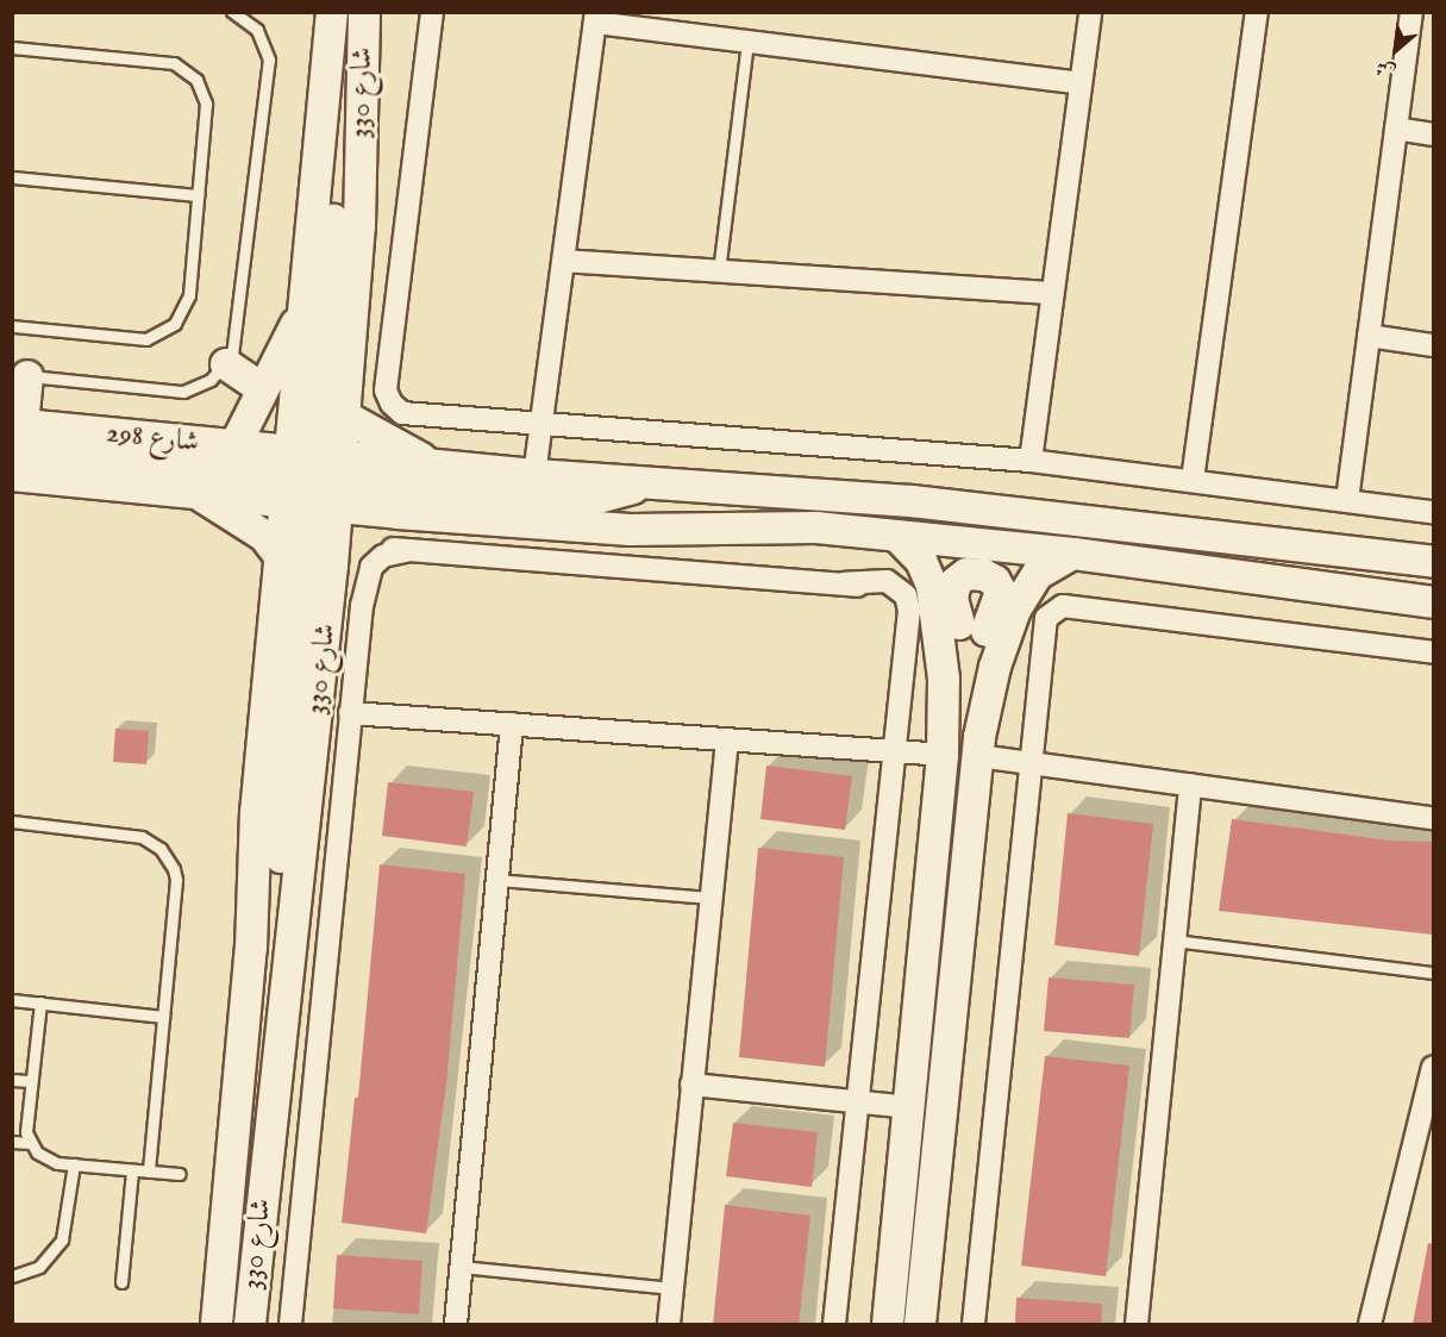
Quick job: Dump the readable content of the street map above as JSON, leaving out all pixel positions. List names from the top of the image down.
{
  "streets": {
    "street": ["شارع 330", "شارع 298"]
  },
  "crossings": [
    ["شارع 330", "شارع 298"]
  ],
  "north": "bottom left"
}
